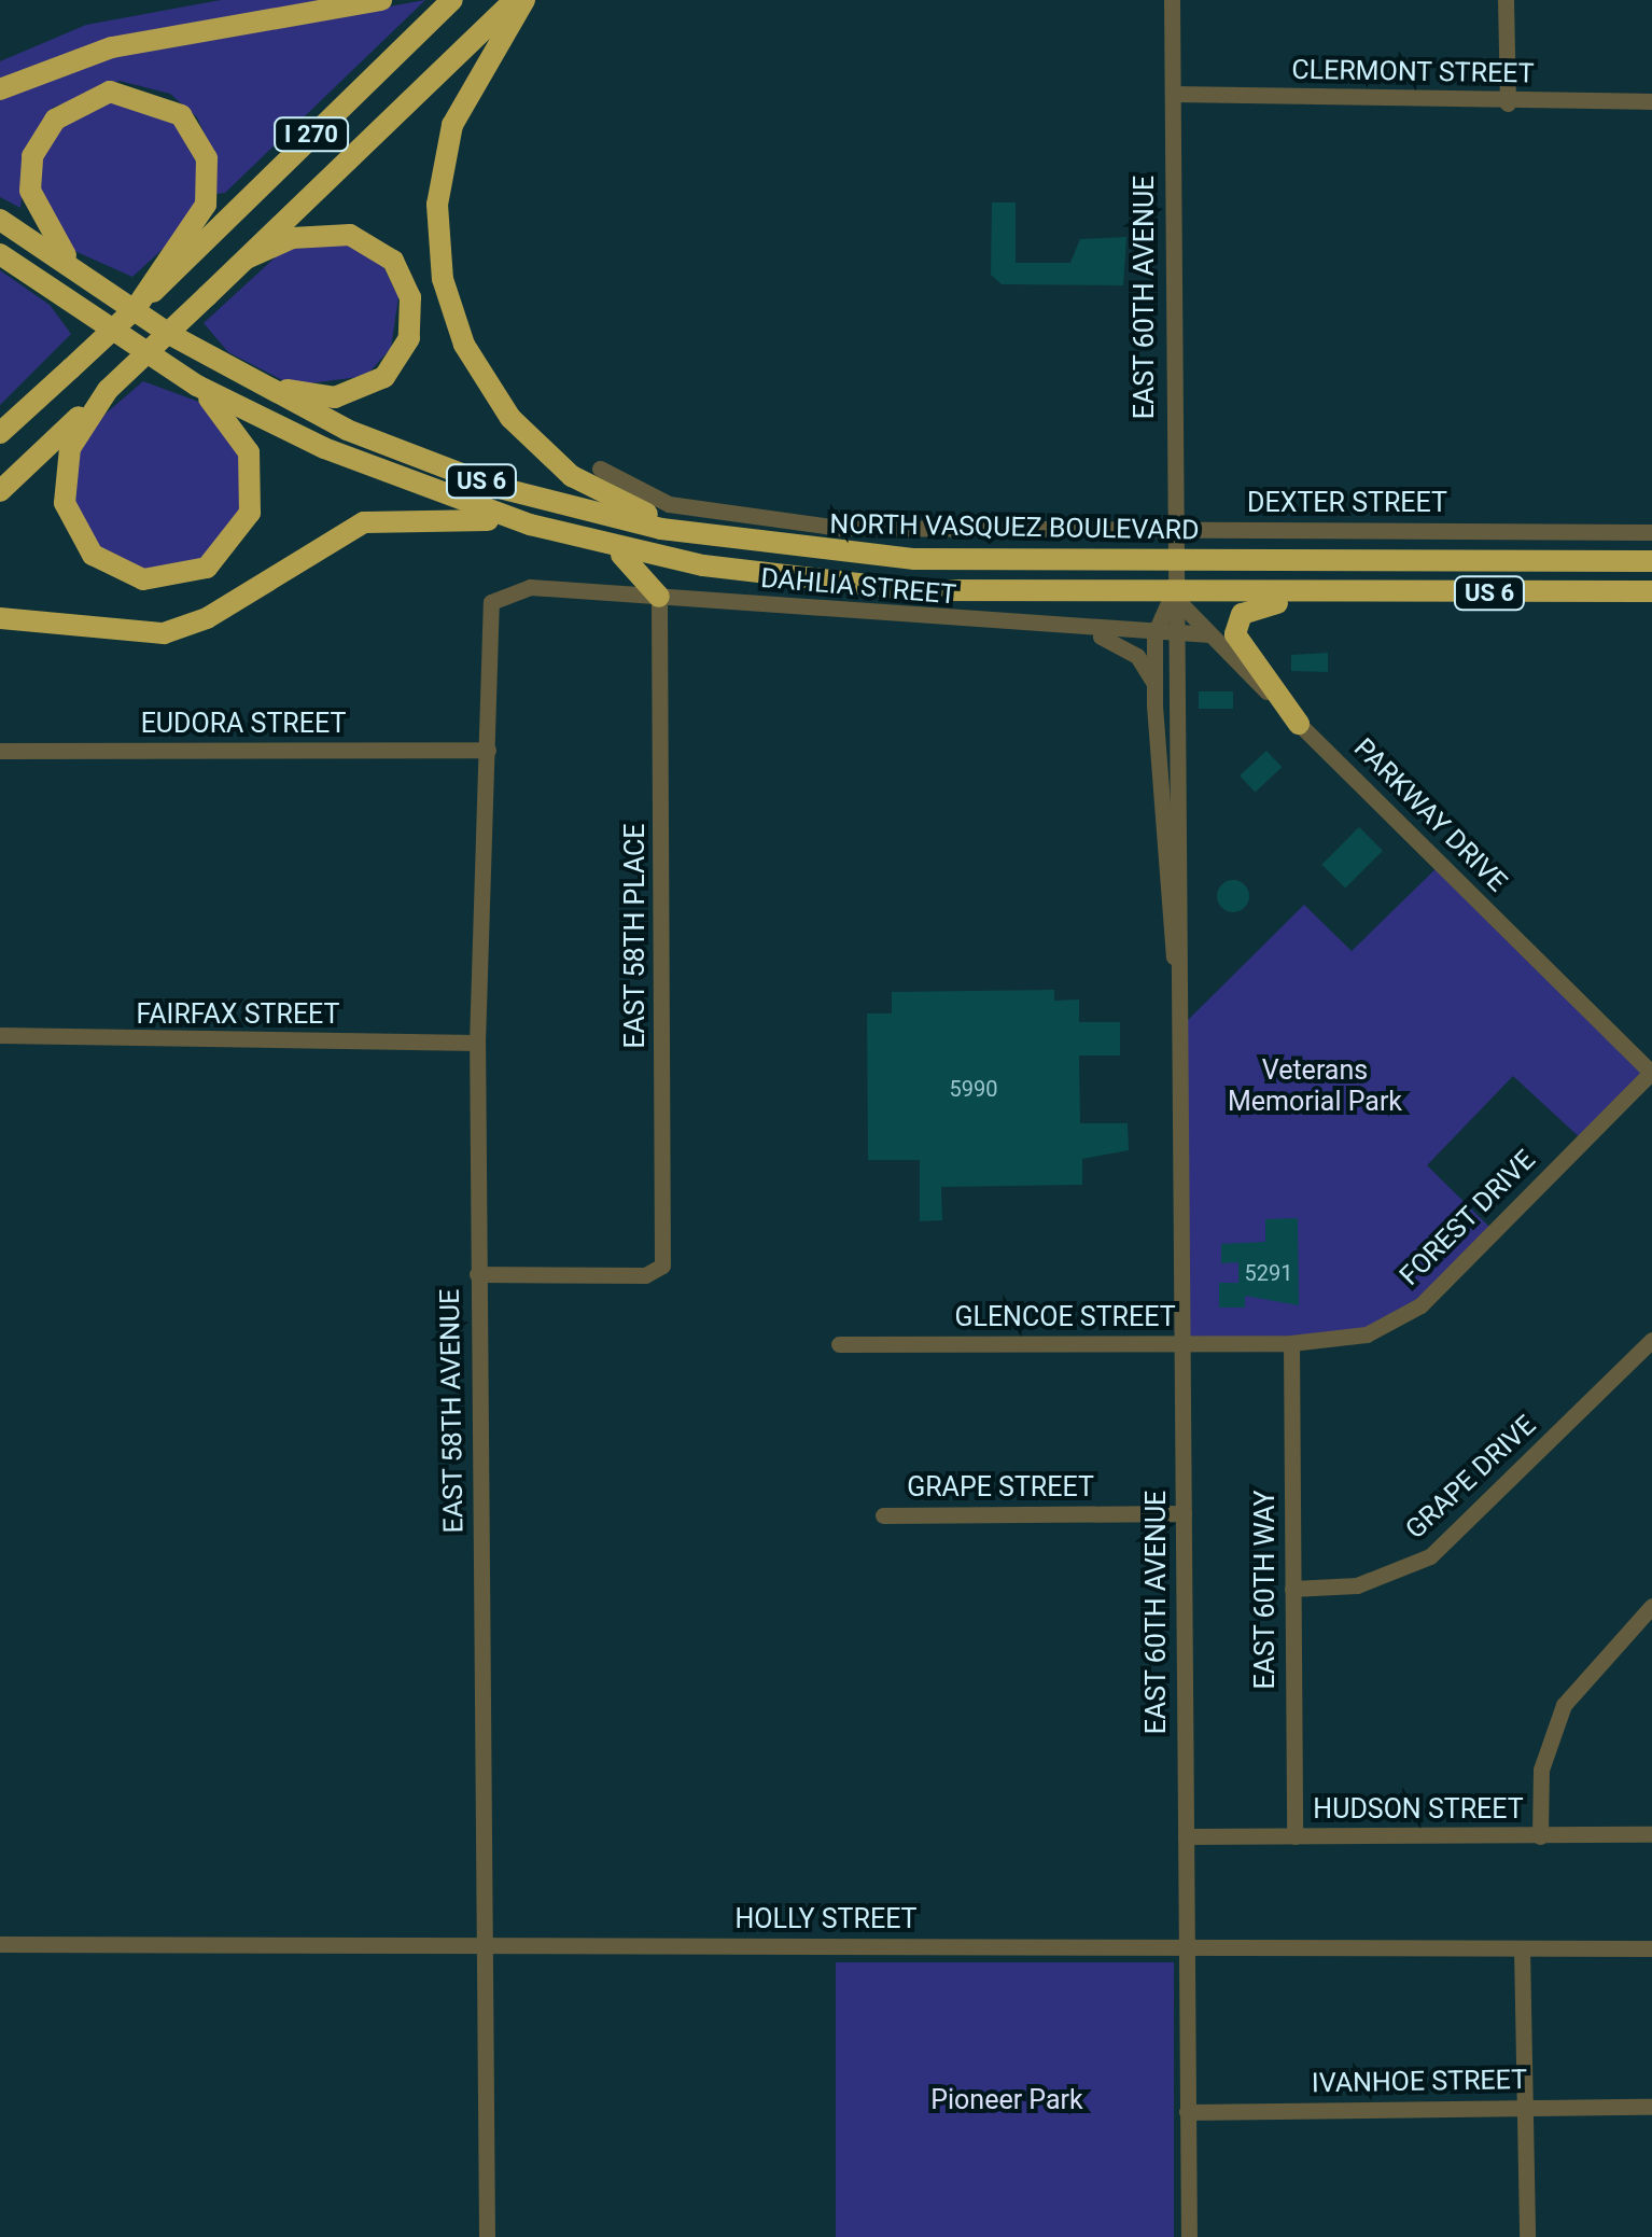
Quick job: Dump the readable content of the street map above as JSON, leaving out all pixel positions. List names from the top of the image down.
{
  "streets": {
    "highway": ["I 270", "US 6", "NORTH VASQUEZ BOULEVARD"],
    "street": [
      "CLERMONT STREET",
      "EAST 60TH AVENUE",
      "DEXTER STREET",
      "DAHLIA STREET",
      "EUDORA STREET",
      "PARKWAY DRIVE",
      "EAST 58TH PLACE",
      "FAIRFAX STREET",
      "FOREST DRIVE",
      "GLENCOE STREET",
      "EAST 58TH AVENUE",
      "GRAPE DRIVE",
      "GRAPE STREET",
      "EAST 60TH WAY",
      "HUDSON STREET",
      "HOLLY STREET",
      "IVANHOE STREET"
    ]
  },
  "crossings": [
    ["CLERMONT STREET", "EAST 60TH AVENUE"],
    ["EAST 60TH AVENUE", "US 6"],
    ["EAST 60TH AVENUE", "DEXTER STREET"],
    ["EAST 60TH AVENUE", "NORTH VASQUEZ BOULEVARD"],
    ["EAST 60TH AVENUE", "DAHLIA STREET"],
    ["EAST 60TH AVENUE", "PARKWAY DRIVE"],
    ["EAST 60TH AVENUE", "GLENCOE STREET"],
    ["EAST 60TH AVENUE", "GRAPE STREET"],
    ["EAST 60TH AVENUE", "HUDSON STREET"],
    ["EAST 60TH AVENUE", "HOLLY STREET"],
    ["EAST 60TH AVENUE", "IVANHOE STREET"],
    ["US 6", "PARKWAY DRIVE"],
    ["DAHLIA STREET", "PARKWAY DRIVE"],
    ["DAHLIA STREET", "EAST 58TH PLACE"],
    ["DAHLIA STREET", "EAST 58TH AVENUE"],
    ["EUDORA STREET", "EAST 58TH AVENUE"],
    ["PARKWAY DRIVE", "FOREST DRIVE"],
    ["EAST 58TH PLACE", "EAST 58TH AVENUE"],
    ["FAIRFAX STREET", "EAST 58TH AVENUE"],
    ["FOREST DRIVE", "GLENCOE STREET"],
    ["FOREST DRIVE", "EAST 60TH WAY"],
    ["GLENCOE STREET", "EAST 60TH WAY"],
    ["EAST 58TH AVENUE", "HOLLY STREET"],
    ["GRAPE DRIVE", "EAST 60TH WAY"],
    ["EAST 60TH WAY", "HUDSON STREET"]
  ],
  "parks": ["Veterans Memorial Park", "Pioneer Park"],
  "house_numbers": ["5990", "5291"]
}
